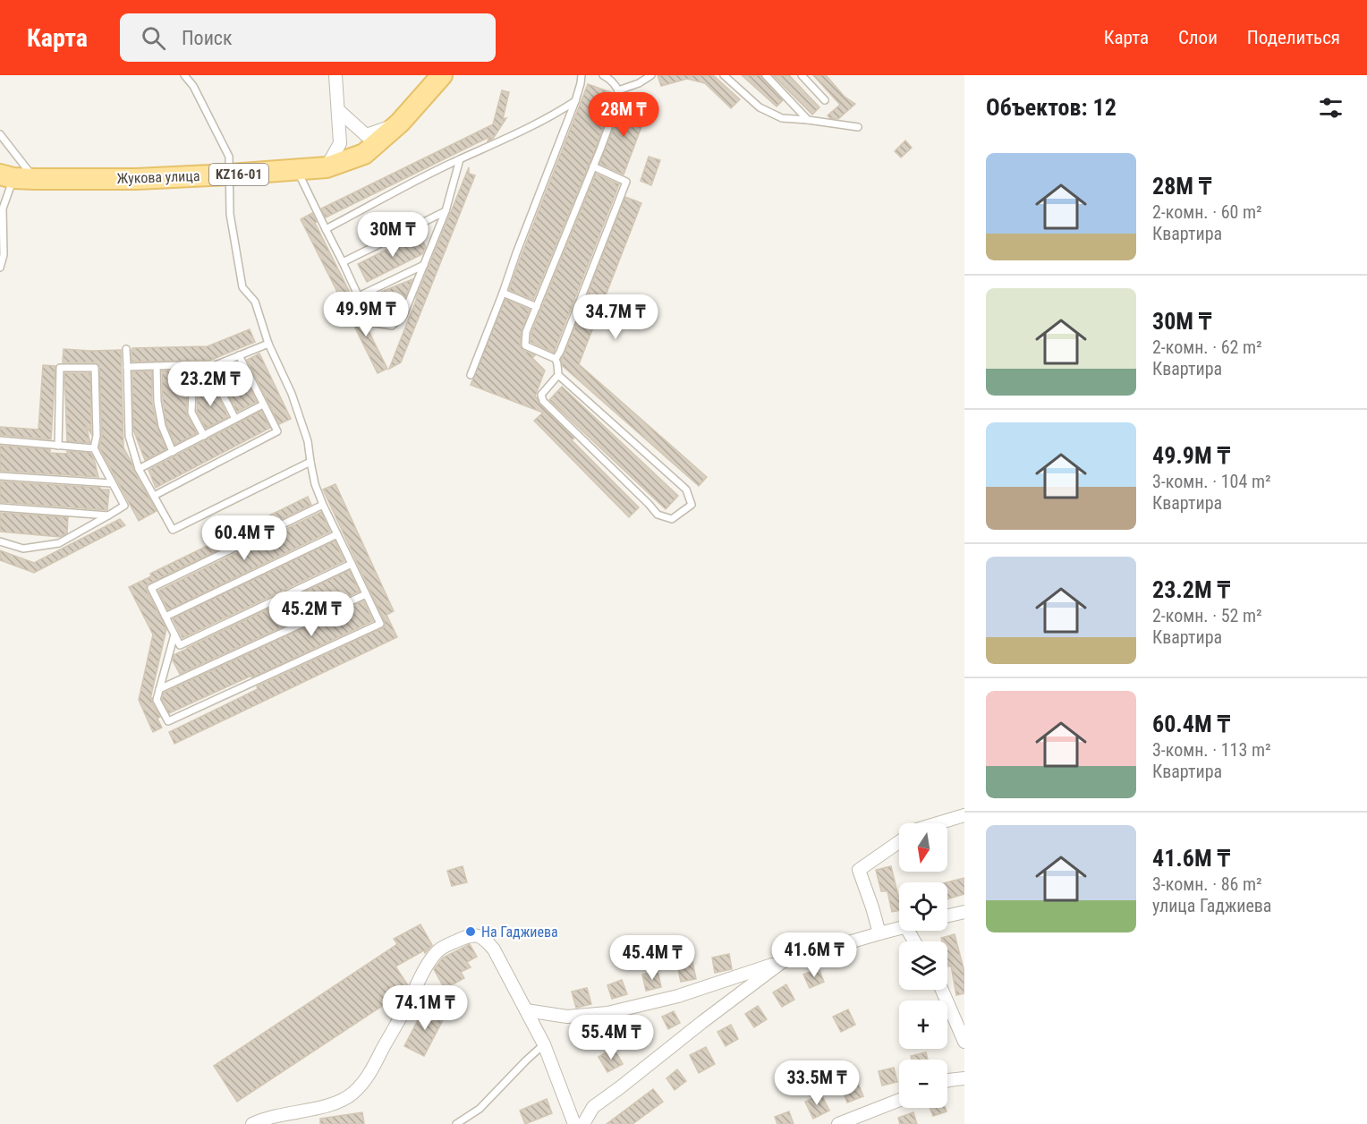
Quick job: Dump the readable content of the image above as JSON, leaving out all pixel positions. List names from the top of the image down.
{
  "streets": {
    "main road": ["KZ16-01", "Жукова улица"]
  },
  "places": ["На Гаджиева"],
  "north": "bottom",
  "page": {
    "header": "Карта",
    "search": "Поиск",
    "nav": ["Карта", "Слои", "Поделиться"],
    "heading": "Объектов: 12",
    "price": [
      "28M ₸",
      "30M ₸",
      "49.9M ₸",
      "34.7M ₸",
      "23.2M ₸",
      "60.4M ₸",
      "45.2M ₸",
      "41.6M ₸",
      "45.4M ₸",
      "74.1M ₸",
      "55.4M ₸",
      "33.5M ₸"
    ],
    "list": [
      {
        "name": "28M ₸",
        "note": "2-комн. · 60 m² · Квартира"
      },
      {
        "name": "30M ₸",
        "note": "2-комн. · 62 m² · Квартира"
      },
      {
        "name": "49.9M ₸",
        "note": "3-комн. · 104 m² · Квартира"
      },
      {
        "name": "23.2M ₸",
        "note": "2-комн. · 52 m² · Квартира"
      },
      {
        "name": "60.4M ₸",
        "note": "3-комн. · 113 m² · Квартира"
      },
      {
        "name": "41.6M ₸",
        "note": "3-комн. · 86 m² · улица Гаджиева"
      }
    ],
    "map_buttons": ["+", "−"]
  }
}
